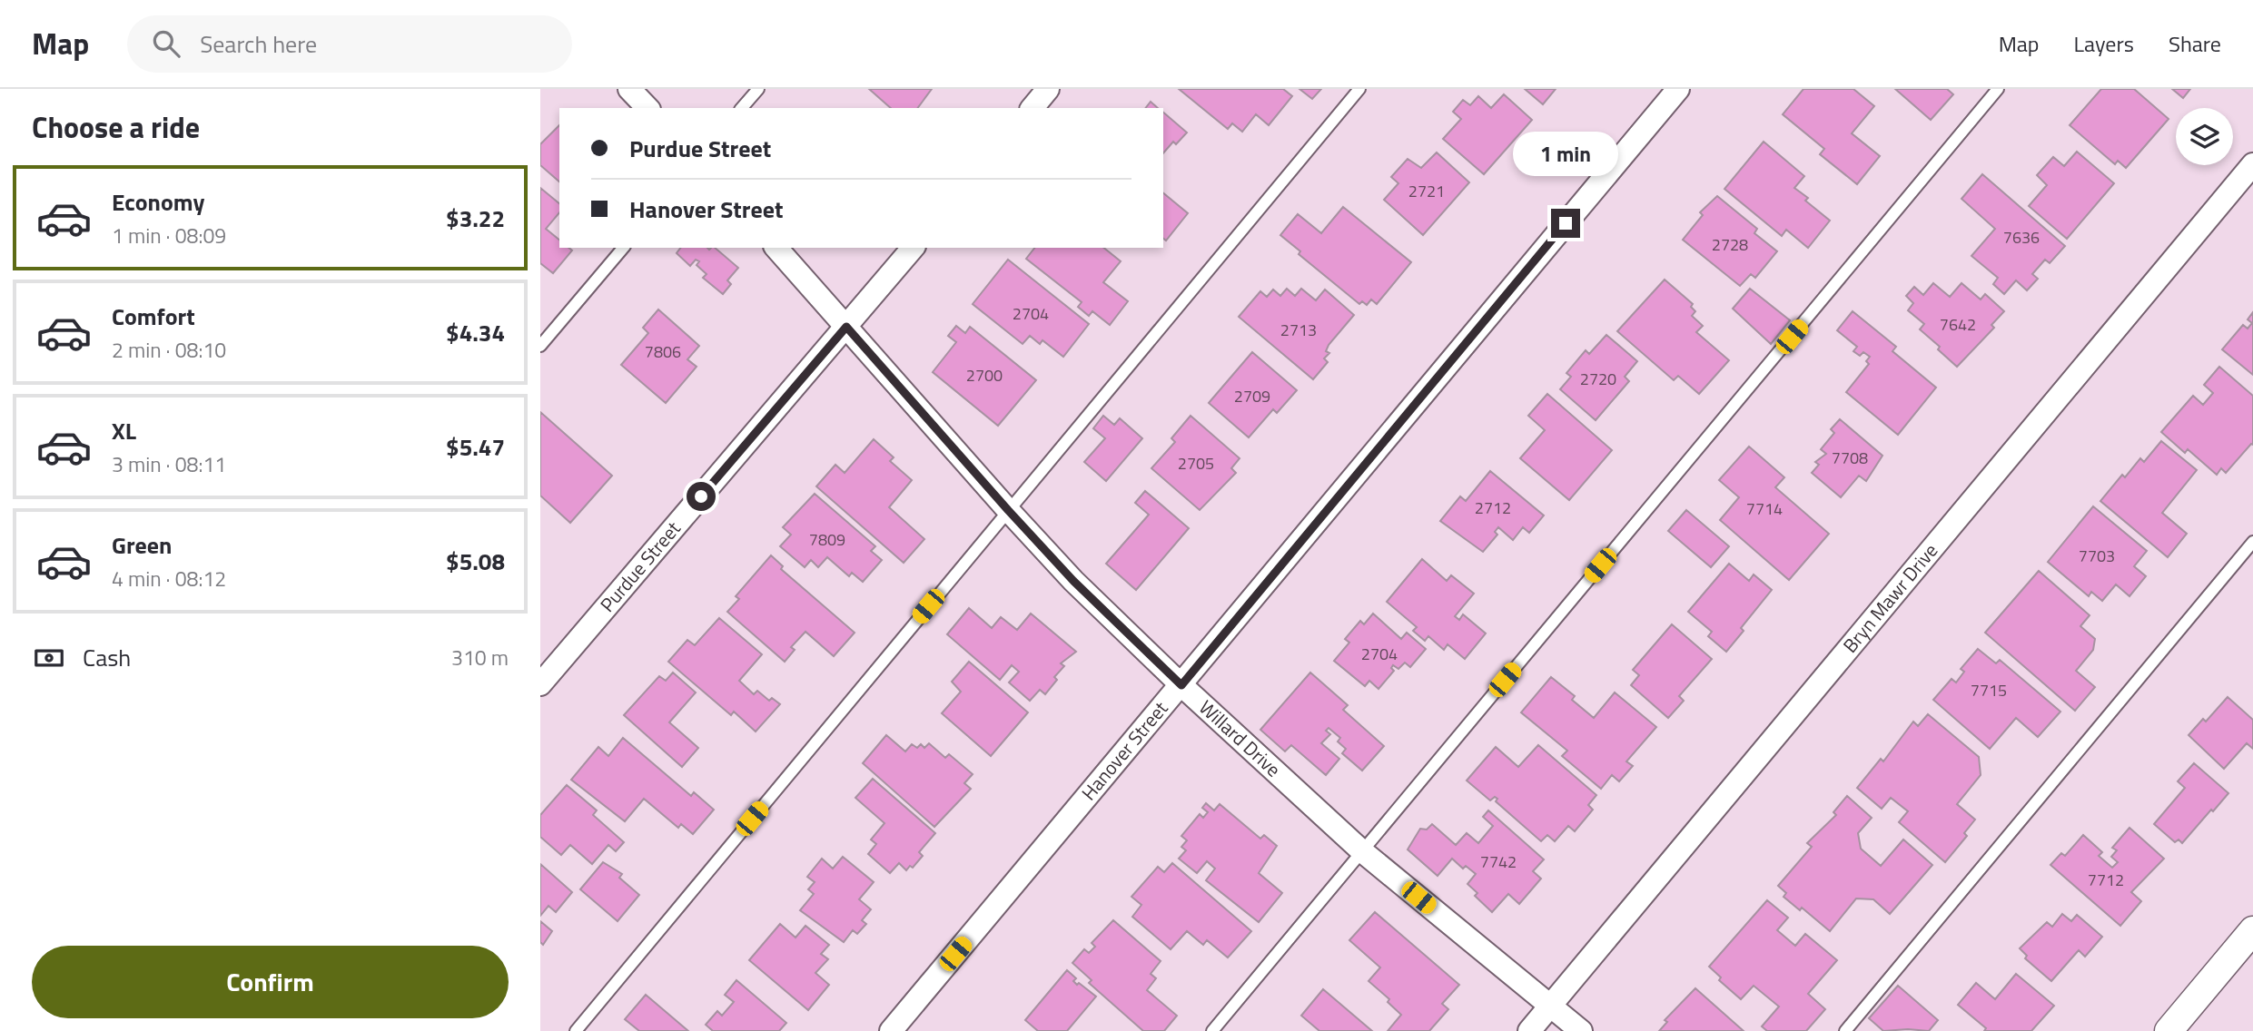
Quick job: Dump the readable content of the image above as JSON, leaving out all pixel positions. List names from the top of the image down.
{
  "streets": {
    "street": [
      "Purdue Street",
      "Bryn Mawr Drive",
      "Willard Drive",
      "Hanover Street"
    ]
  },
  "crossings": [
    ["Purdue Street", "Willard Drive"],
    ["Bryn Mawr Drive", "Willard Drive"],
    ["Willard Drive", "Hanover Street"]
  ],
  "house_numbers": [
    "2721",
    "7636",
    "2728",
    "2704",
    "7642",
    "2713",
    "7806",
    "2700",
    "2720",
    "2709",
    "7708",
    "2705",
    "2712",
    "7714",
    "7809",
    "7703",
    "2704",
    "7715",
    "7742",
    "7712"
  ],
  "page": {
    "header": "Map",
    "search": "Search here",
    "nav": ["Map", "Layers", "Share"],
    "heading": "Choose a ride",
    "banner": ["Purdue Street", "Hanover Street"],
    "bubble": "1 min",
    "list": [
      {
        "name": "Economy",
        "note": "1 min · 08:09",
        "value": "$3.22"
      },
      {
        "name": "Comfort",
        "note": "2 min · 08:10",
        "value": "$4.34"
      },
      {
        "name": "XL",
        "note": "3 min · 08:11",
        "value": "$5.47"
      },
      {
        "name": "Green",
        "note": "4 min · 08:12",
        "value": "$5.08"
      }
    ],
    "pay": ["Cash", "310 m"],
    "buttons": "Confirm"
  }
}
